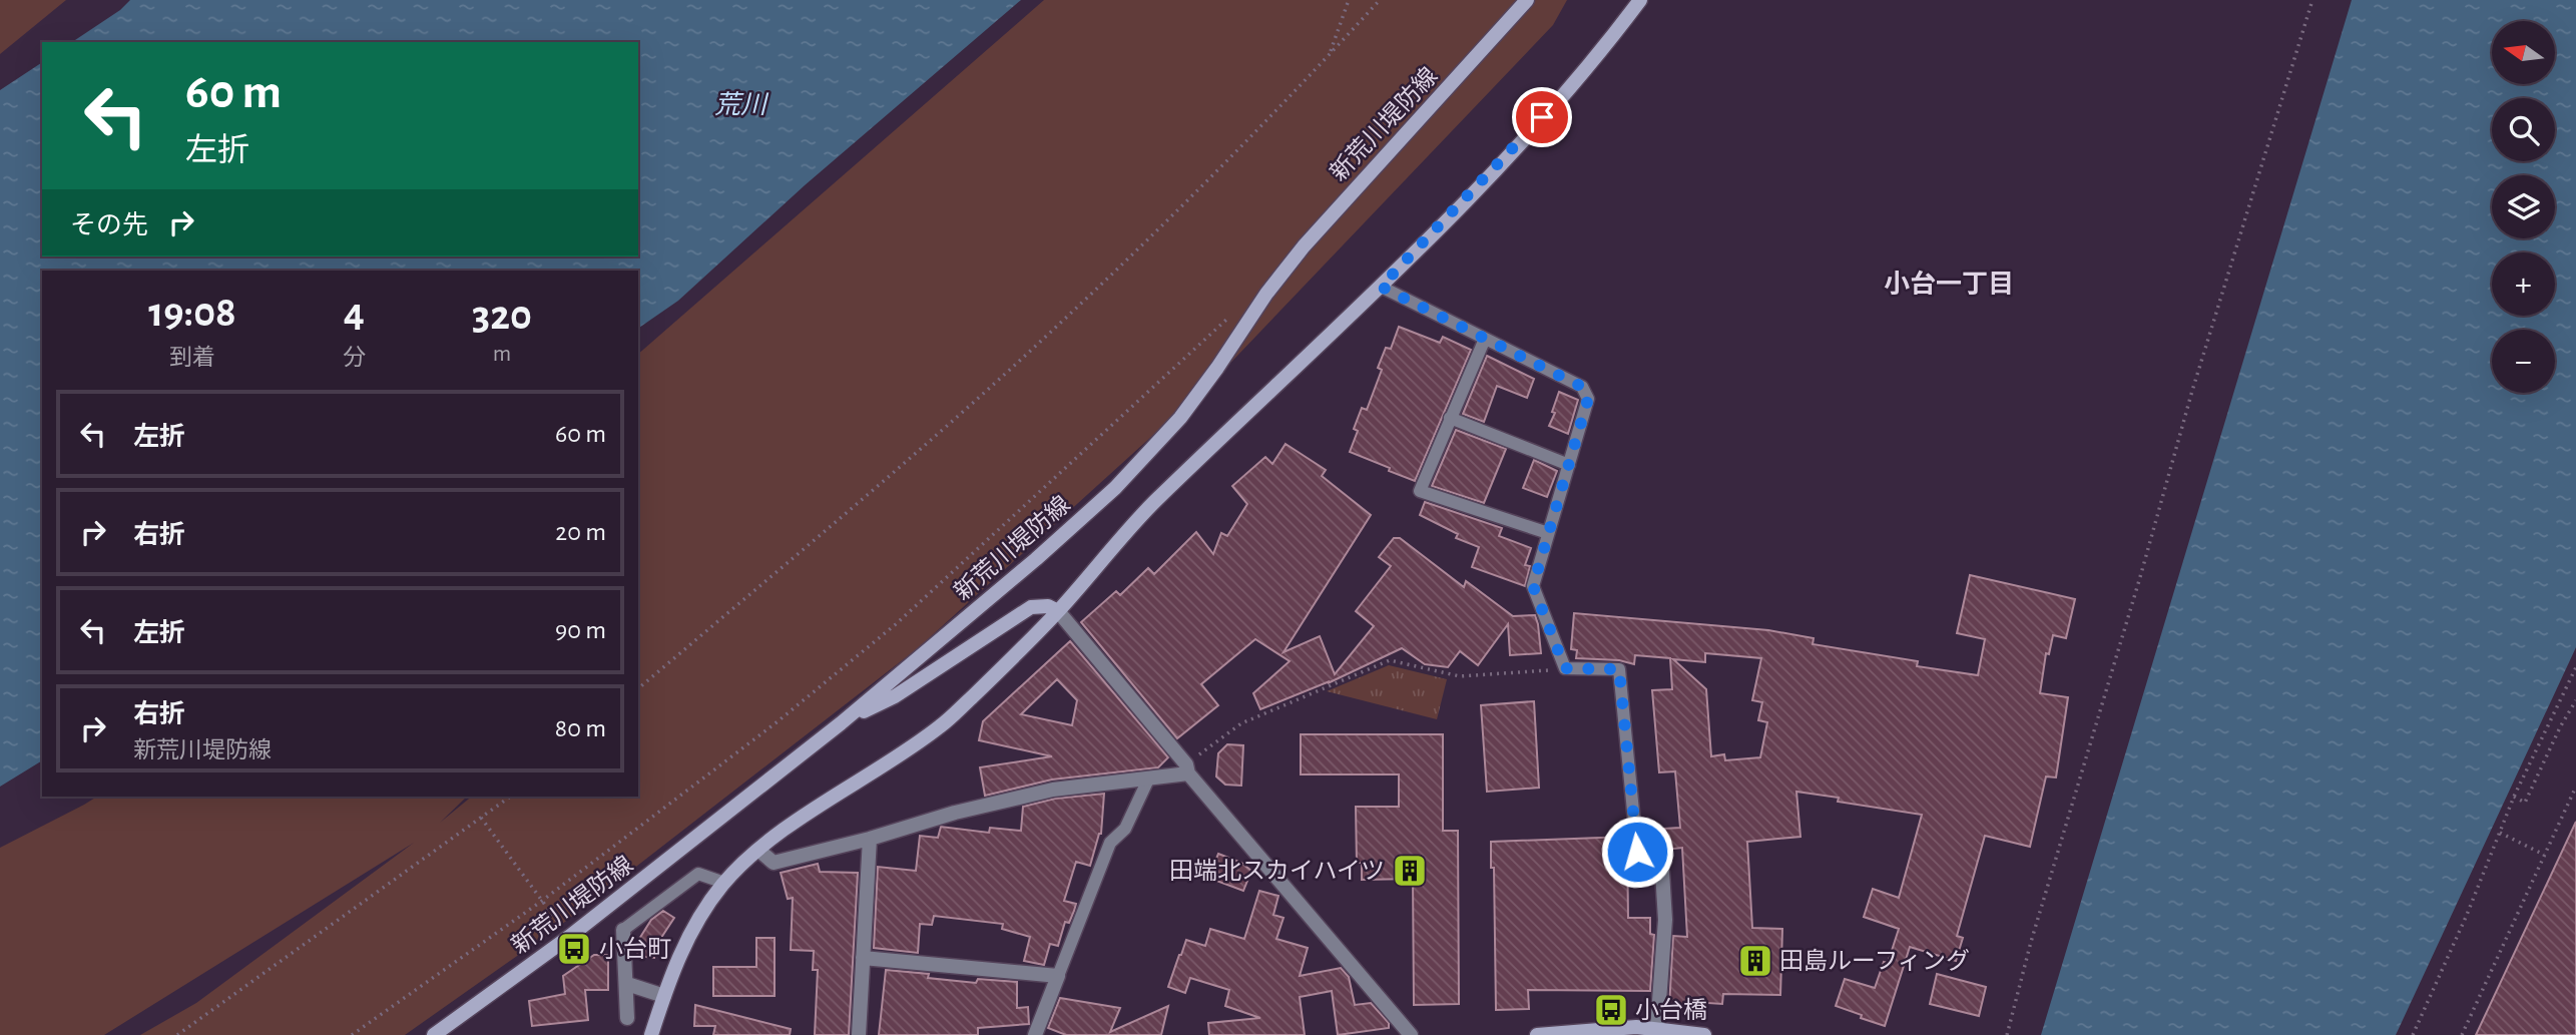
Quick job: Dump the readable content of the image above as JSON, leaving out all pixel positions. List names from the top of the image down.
{
  "streets": {
    "main road": ["新荒川堤防線"]
  },
  "districts": ["小台一丁目"],
  "water": ["荒川"],
  "places": {
    "building": ["田端北スカイハイツ", "田島ルーフィング"],
    "bus stop": ["小台町", "小台橋"]
  },
  "north": "left",
  "page": {
    "map_buttons": ["+", "−"],
    "turn": ["60 m", "左折"],
    "then": "その先",
    "eta": [
      "19:08",
      "到着",
      "4",
      "分",
      "320",
      "m"
    ],
    "list": [
      {
        "name": "左折",
        "value": "60 m"
      },
      {
        "name": "右折",
        "value": "20 m"
      },
      {
        "name": "左折",
        "value": "90 m"
      },
      {
        "name": "右折",
        "note": "新荒川堤防線",
        "value": "80 m"
      }
    ]
  }
}
